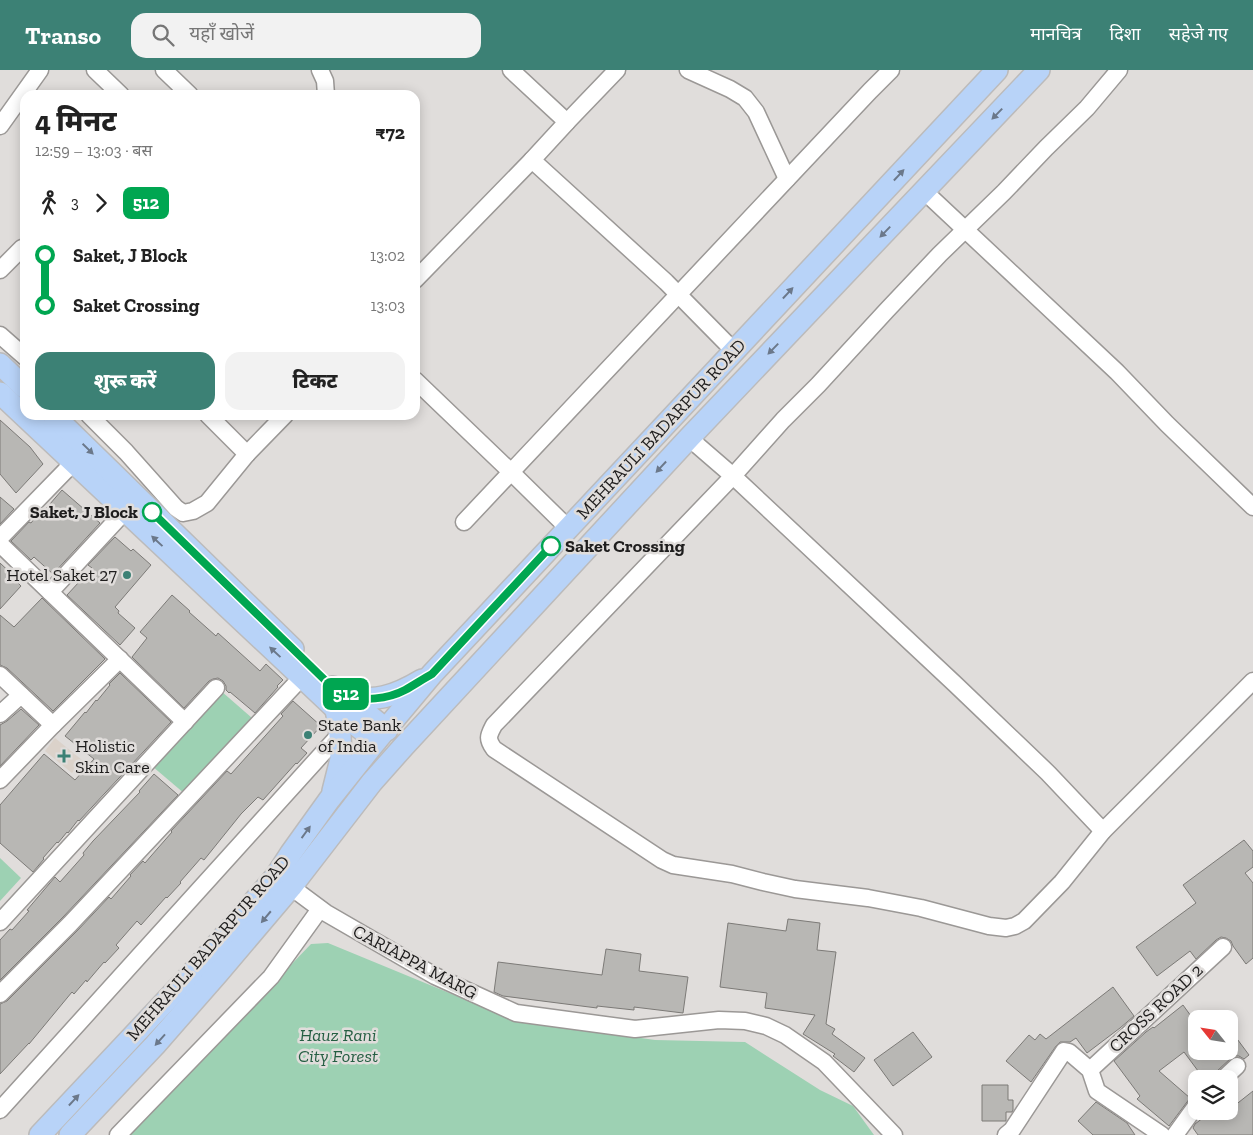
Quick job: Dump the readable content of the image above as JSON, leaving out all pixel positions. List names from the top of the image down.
{
  "streets": {
    "main road": ["MEHRAULI BADARPUR ROAD"],
    "street": ["CARIAPPA MARG", "CROSS ROAD 2"]
  },
  "crossings": [
    ["MEHRAULI BADARPUR ROAD", "CARIAPPA MARG"]
  ],
  "parks": ["Hauz Rani City Forest"],
  "places": {
    "other": [
      "Saket, J Block",
      "Saket Crossing",
      "Hotel Saket 27",
      "State Bank of India"
    ],
    "health": ["Holistic Skin Care"]
  },
  "lines": ["bus line 512"],
  "north": "top left",
  "page": {
    "header": "Transo",
    "search": "यहाँ खोजें",
    "nav": ["मानचित्र", "दिशा", "सहेजे गए"],
    "on_map": "512",
    "heading": ["4 मिनट", "12:59 – 13:03 · बस", "₹72"],
    "legs": ["3", "512"],
    "list": [
      {
        "name": "Saket, J Block",
        "value": "13:02"
      },
      {
        "name": "Saket Crossing",
        "value": "13:03"
      }
    ],
    "buttons": ["शुरू करें", "टिकट"]
  }
}
